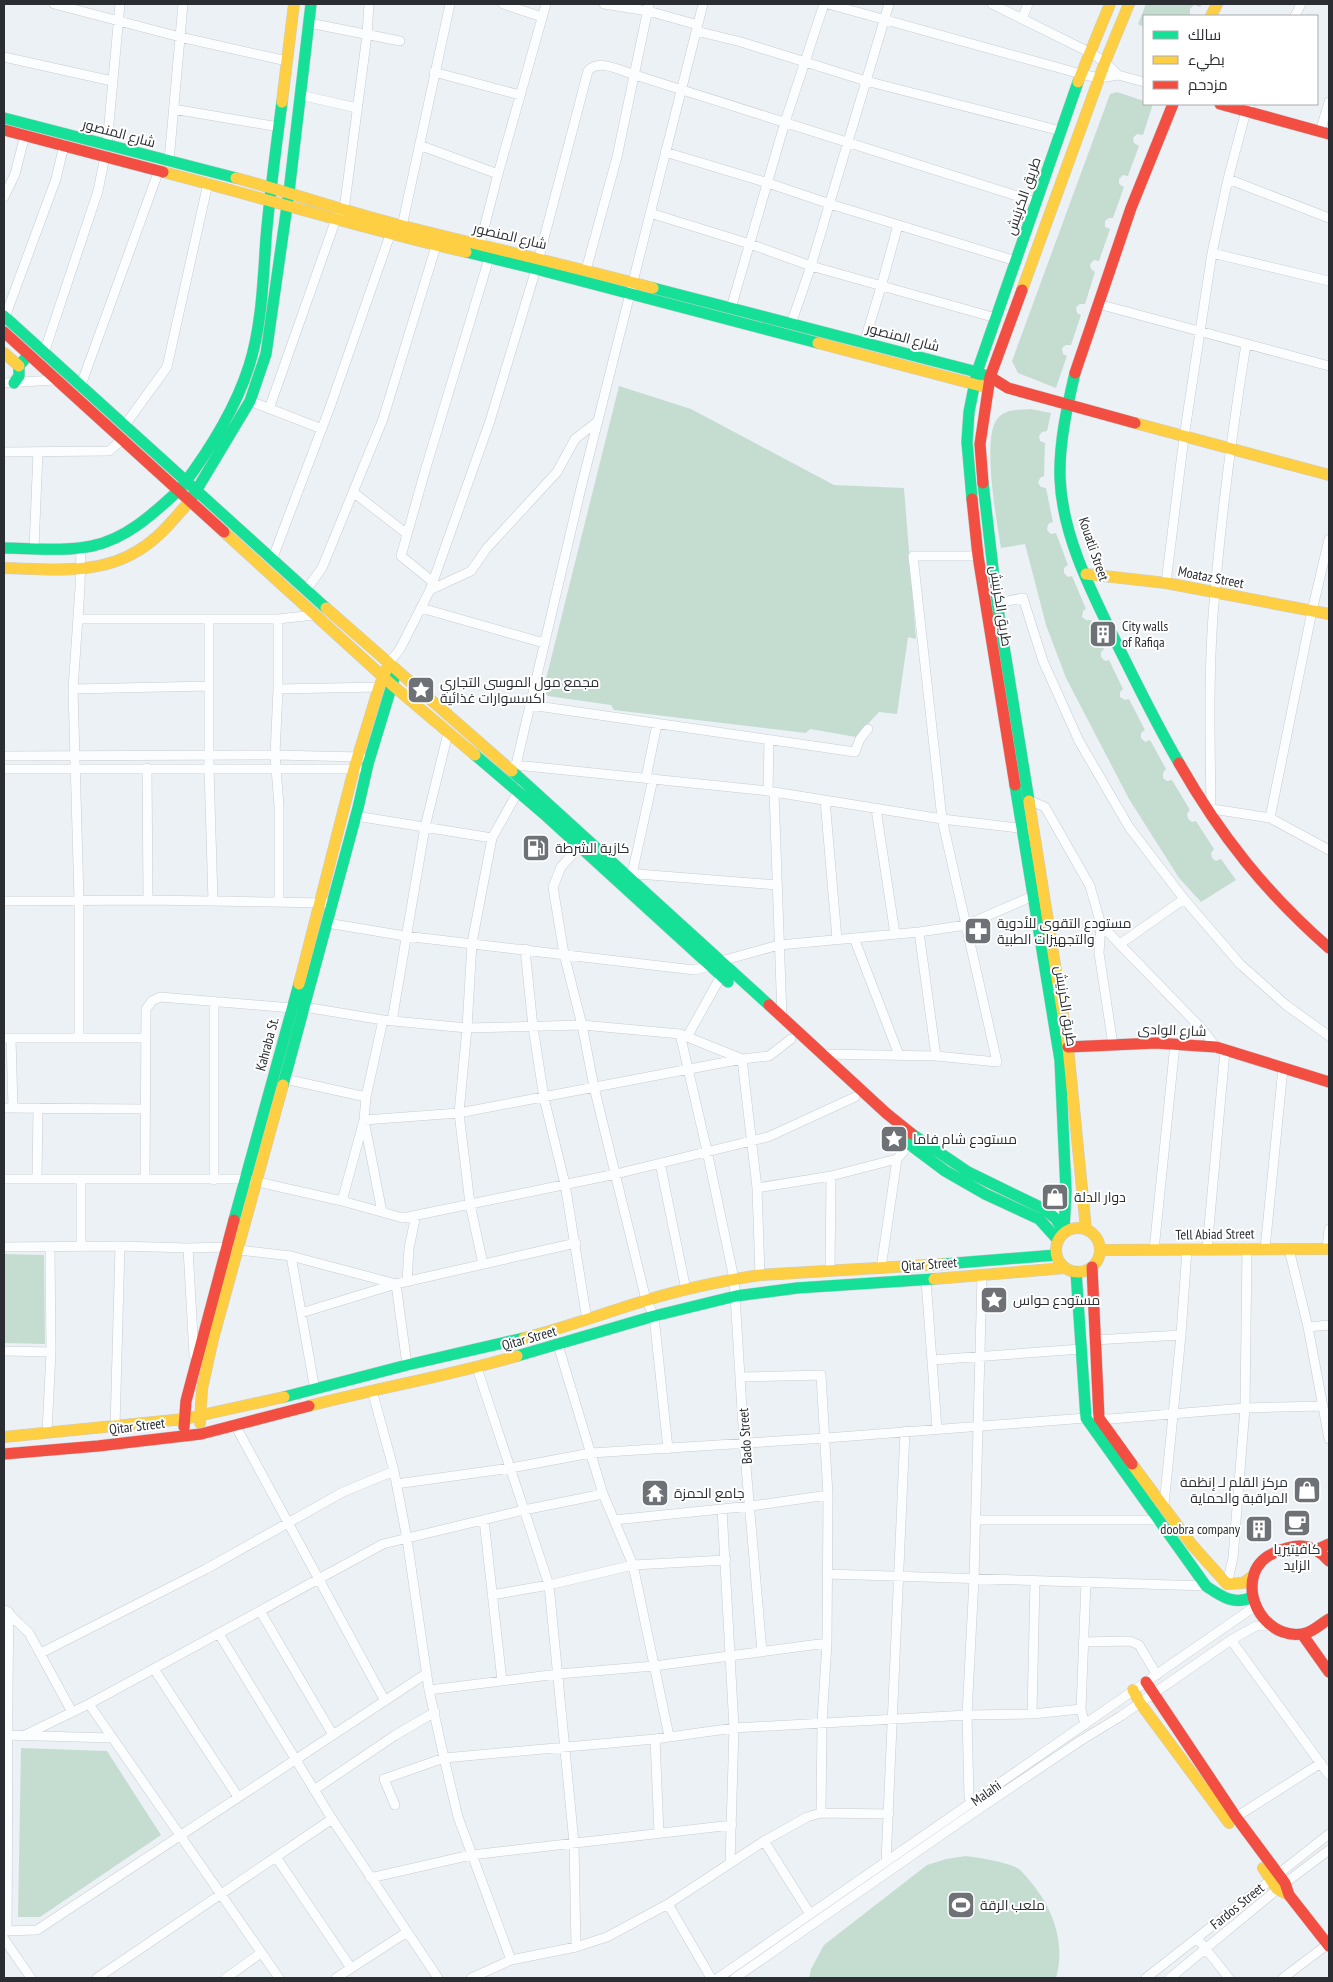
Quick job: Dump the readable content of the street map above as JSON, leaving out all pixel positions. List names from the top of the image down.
{
  "streets": {
    "main road": [
      "شارع المنصور",
      "طريق الكرنيش",
      "Kouatli Street",
      "Moataz Street",
      "شارع الوادى",
      "Kahraba St.",
      "Tell Abiad Street",
      "Qitar Street"
    ],
    "street": ["Bado Street", "Malahi", "Fardos Street"]
  },
  "crossings": [
    ["شارع المنصور", "طريق الكرنيش"],
    ["شارع المنصور", "Kouatli Street"],
    ["طريق الكرنيش", "شارع الوادى"],
    ["طريق الكرنيش", "Tell Abiad Street"],
    ["طريق الكرنيش", "Qitar Street"],
    ["Kouatli Street", "Moataz Street"],
    ["Kahraba St.", "Qitar Street"],
    ["Tell Abiad Street", "Qitar Street"],
    ["Qitar Street", "Bado Street"]
  ],
  "places": {
    "building": ["City walls of Rafiqa", "doobra company"],
    "place": ["مجمع مول الموسى التجاري اكسسوارات غذائية", "مستودع شام فاما", "مستودع حواس"],
    "fuel station": ["كازية الشرطة"],
    "pharmacy": ["مستودع التقوى للأدوية والتجهيزات الطبية"],
    "shop": ["دوار الدلة", "مركز القلم لـ إنظمة المراقبة والحماية"],
    "temple": ["جامع الحمزة"],
    "cafe": ["كافيتيريا الزايد"],
    "sports": ["ملعب الرقة"]
  },
  "legend": ["سالك", "بطيء", "مزدحم"]
}
